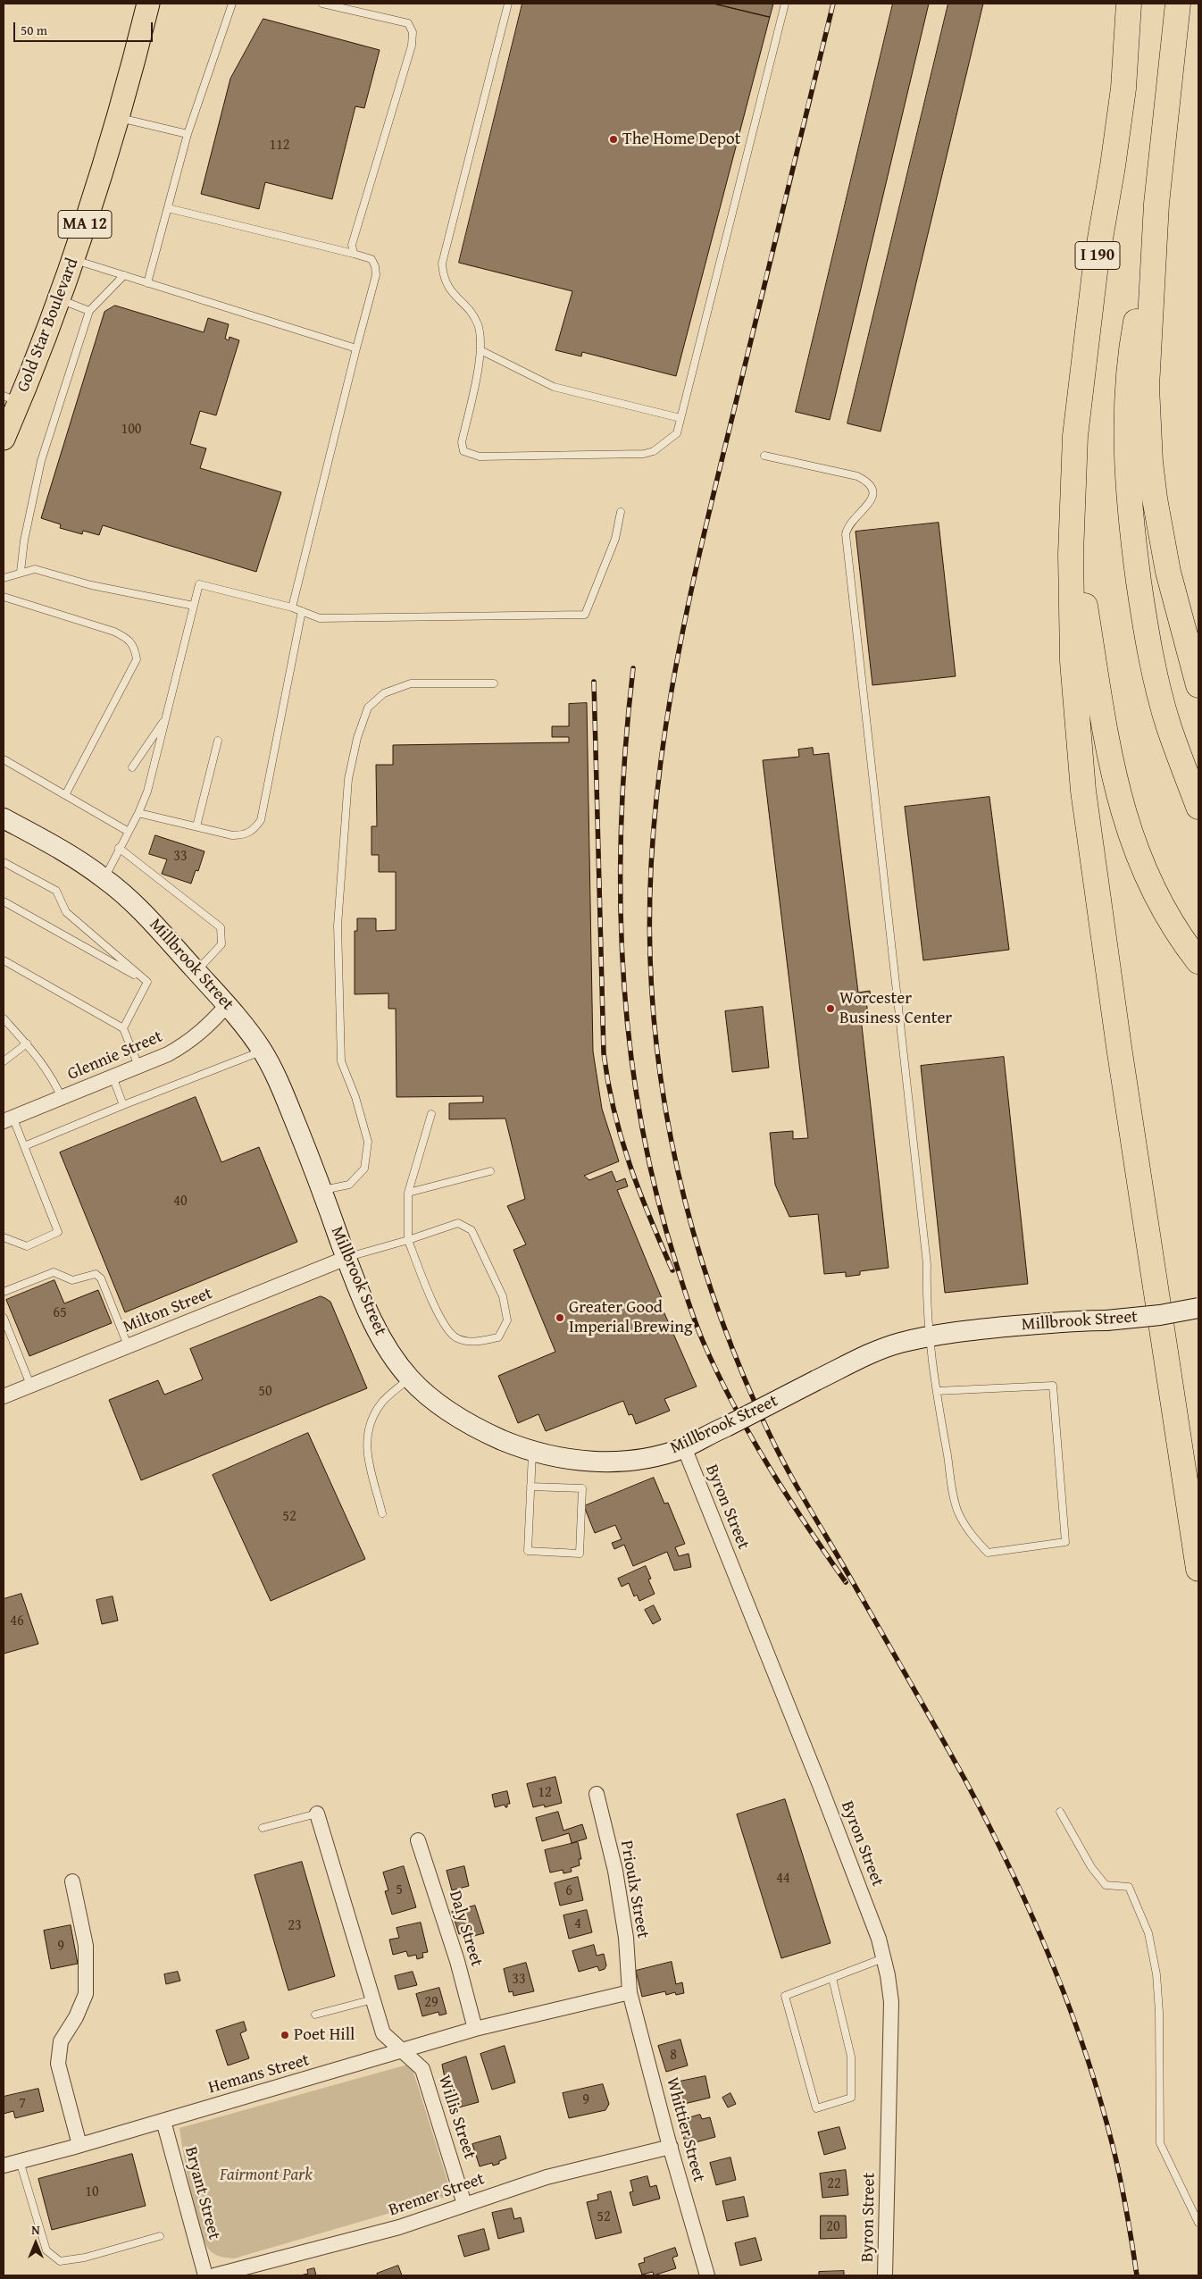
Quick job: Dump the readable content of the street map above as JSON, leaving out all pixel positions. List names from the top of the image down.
{
  "streets": {
    "highway": ["I 190"],
    "main road": ["MA 12", "Gold Star Boulevard", "Millbrook Street"],
    "street": [
      "Glennie Street",
      "Milton Street",
      "Byron Street",
      "Prioulx Street",
      "Daly Street",
      "Hemans Street",
      "Willis Street",
      "Whittier Street",
      "Bryant Street",
      "Bremer Street"
    ]
  },
  "crossings": [
    ["Millbrook Street", "Glennie Street"],
    ["Millbrook Street", "Milton Street"],
    ["Millbrook Street", "Byron Street"],
    ["Prioulx Street", "Hemans Street"],
    ["Prioulx Street", "Whittier Street"],
    ["Daly Street", "Hemans Street"],
    ["Hemans Street", "Willis Street"],
    ["Hemans Street", "Whittier Street"],
    ["Hemans Street", "Bryant Street"],
    ["Willis Street", "Bremer Street"],
    ["Whittier Street", "Bremer Street"]
  ],
  "parks": ["Fairmont Park"],
  "places": [
    "The Home Depot",
    "Worcester Business Center",
    "Greater Good Imperial Brewing",
    "Poet Hill"
  ],
  "house_numbers": [
    "112",
    "100",
    "33",
    "40",
    "65",
    "50",
    "52",
    "46",
    "12",
    "44",
    "5",
    "6",
    "4",
    "23",
    "9",
    "33",
    "29",
    "8",
    "9",
    "7",
    "22",
    "10",
    "52",
    "20"
  ],
  "scale_bar": "50 m",
  "north": "top"
}
